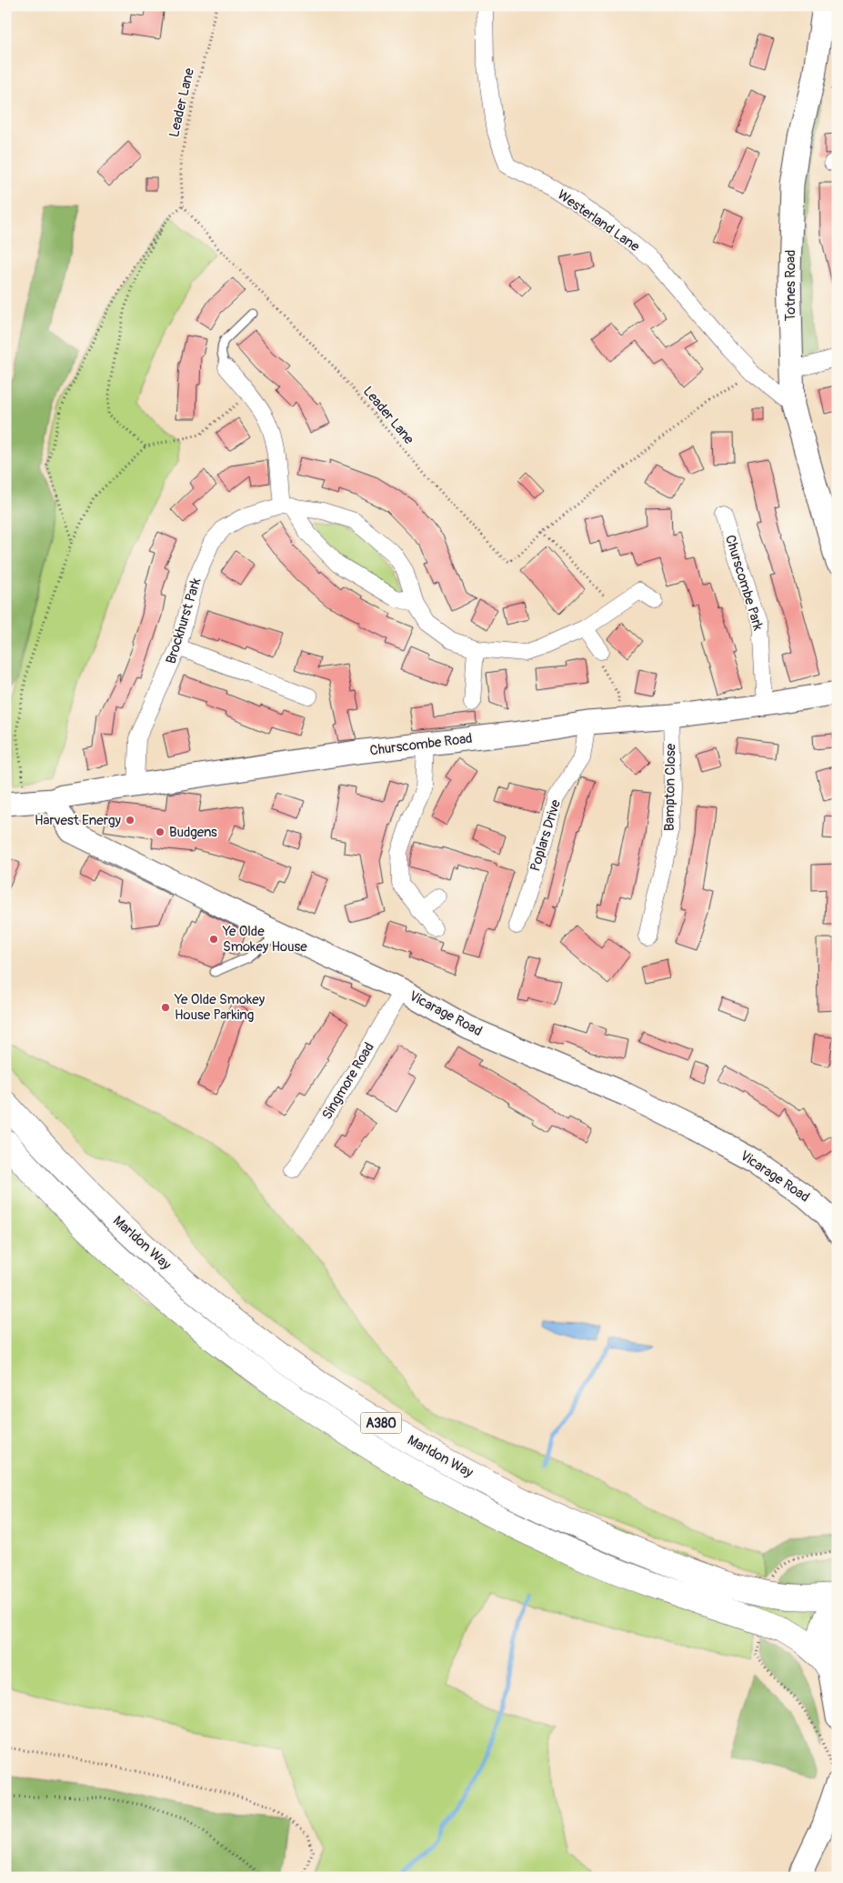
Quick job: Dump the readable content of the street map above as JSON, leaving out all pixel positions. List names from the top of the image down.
{
  "streets": {
    "highway": ["Marldon Way", "A380"],
    "street": [
      "Westerland Lane",
      "Totnes Road",
      "Churscombe Park",
      "Brockhurst Park",
      "Churscombe Road",
      "Bampton Close",
      "Poplars Drive",
      "Vicarage Road",
      "Singmore Road"
    ],
    "path": ["Leader Lane"]
  },
  "crossings": [
    ["Leader Lane", "Westerland Lane"],
    ["Westerland Lane", "Totnes Road"],
    ["Churscombe Park", "Churscombe Road"],
    ["Brockhurst Park", "Churscombe Road"],
    ["Churscombe Road", "Bampton Close"],
    ["Churscombe Road", "Poplars Drive"],
    ["Churscombe Road", "Vicarage Road"],
    ["Vicarage Road", "Singmore Road"]
  ],
  "places": [
    "Harvest Energy",
    "Budgens",
    "Ye Olde Smokey House",
    "Ye Olde Smokey House Parking"
  ]
}
